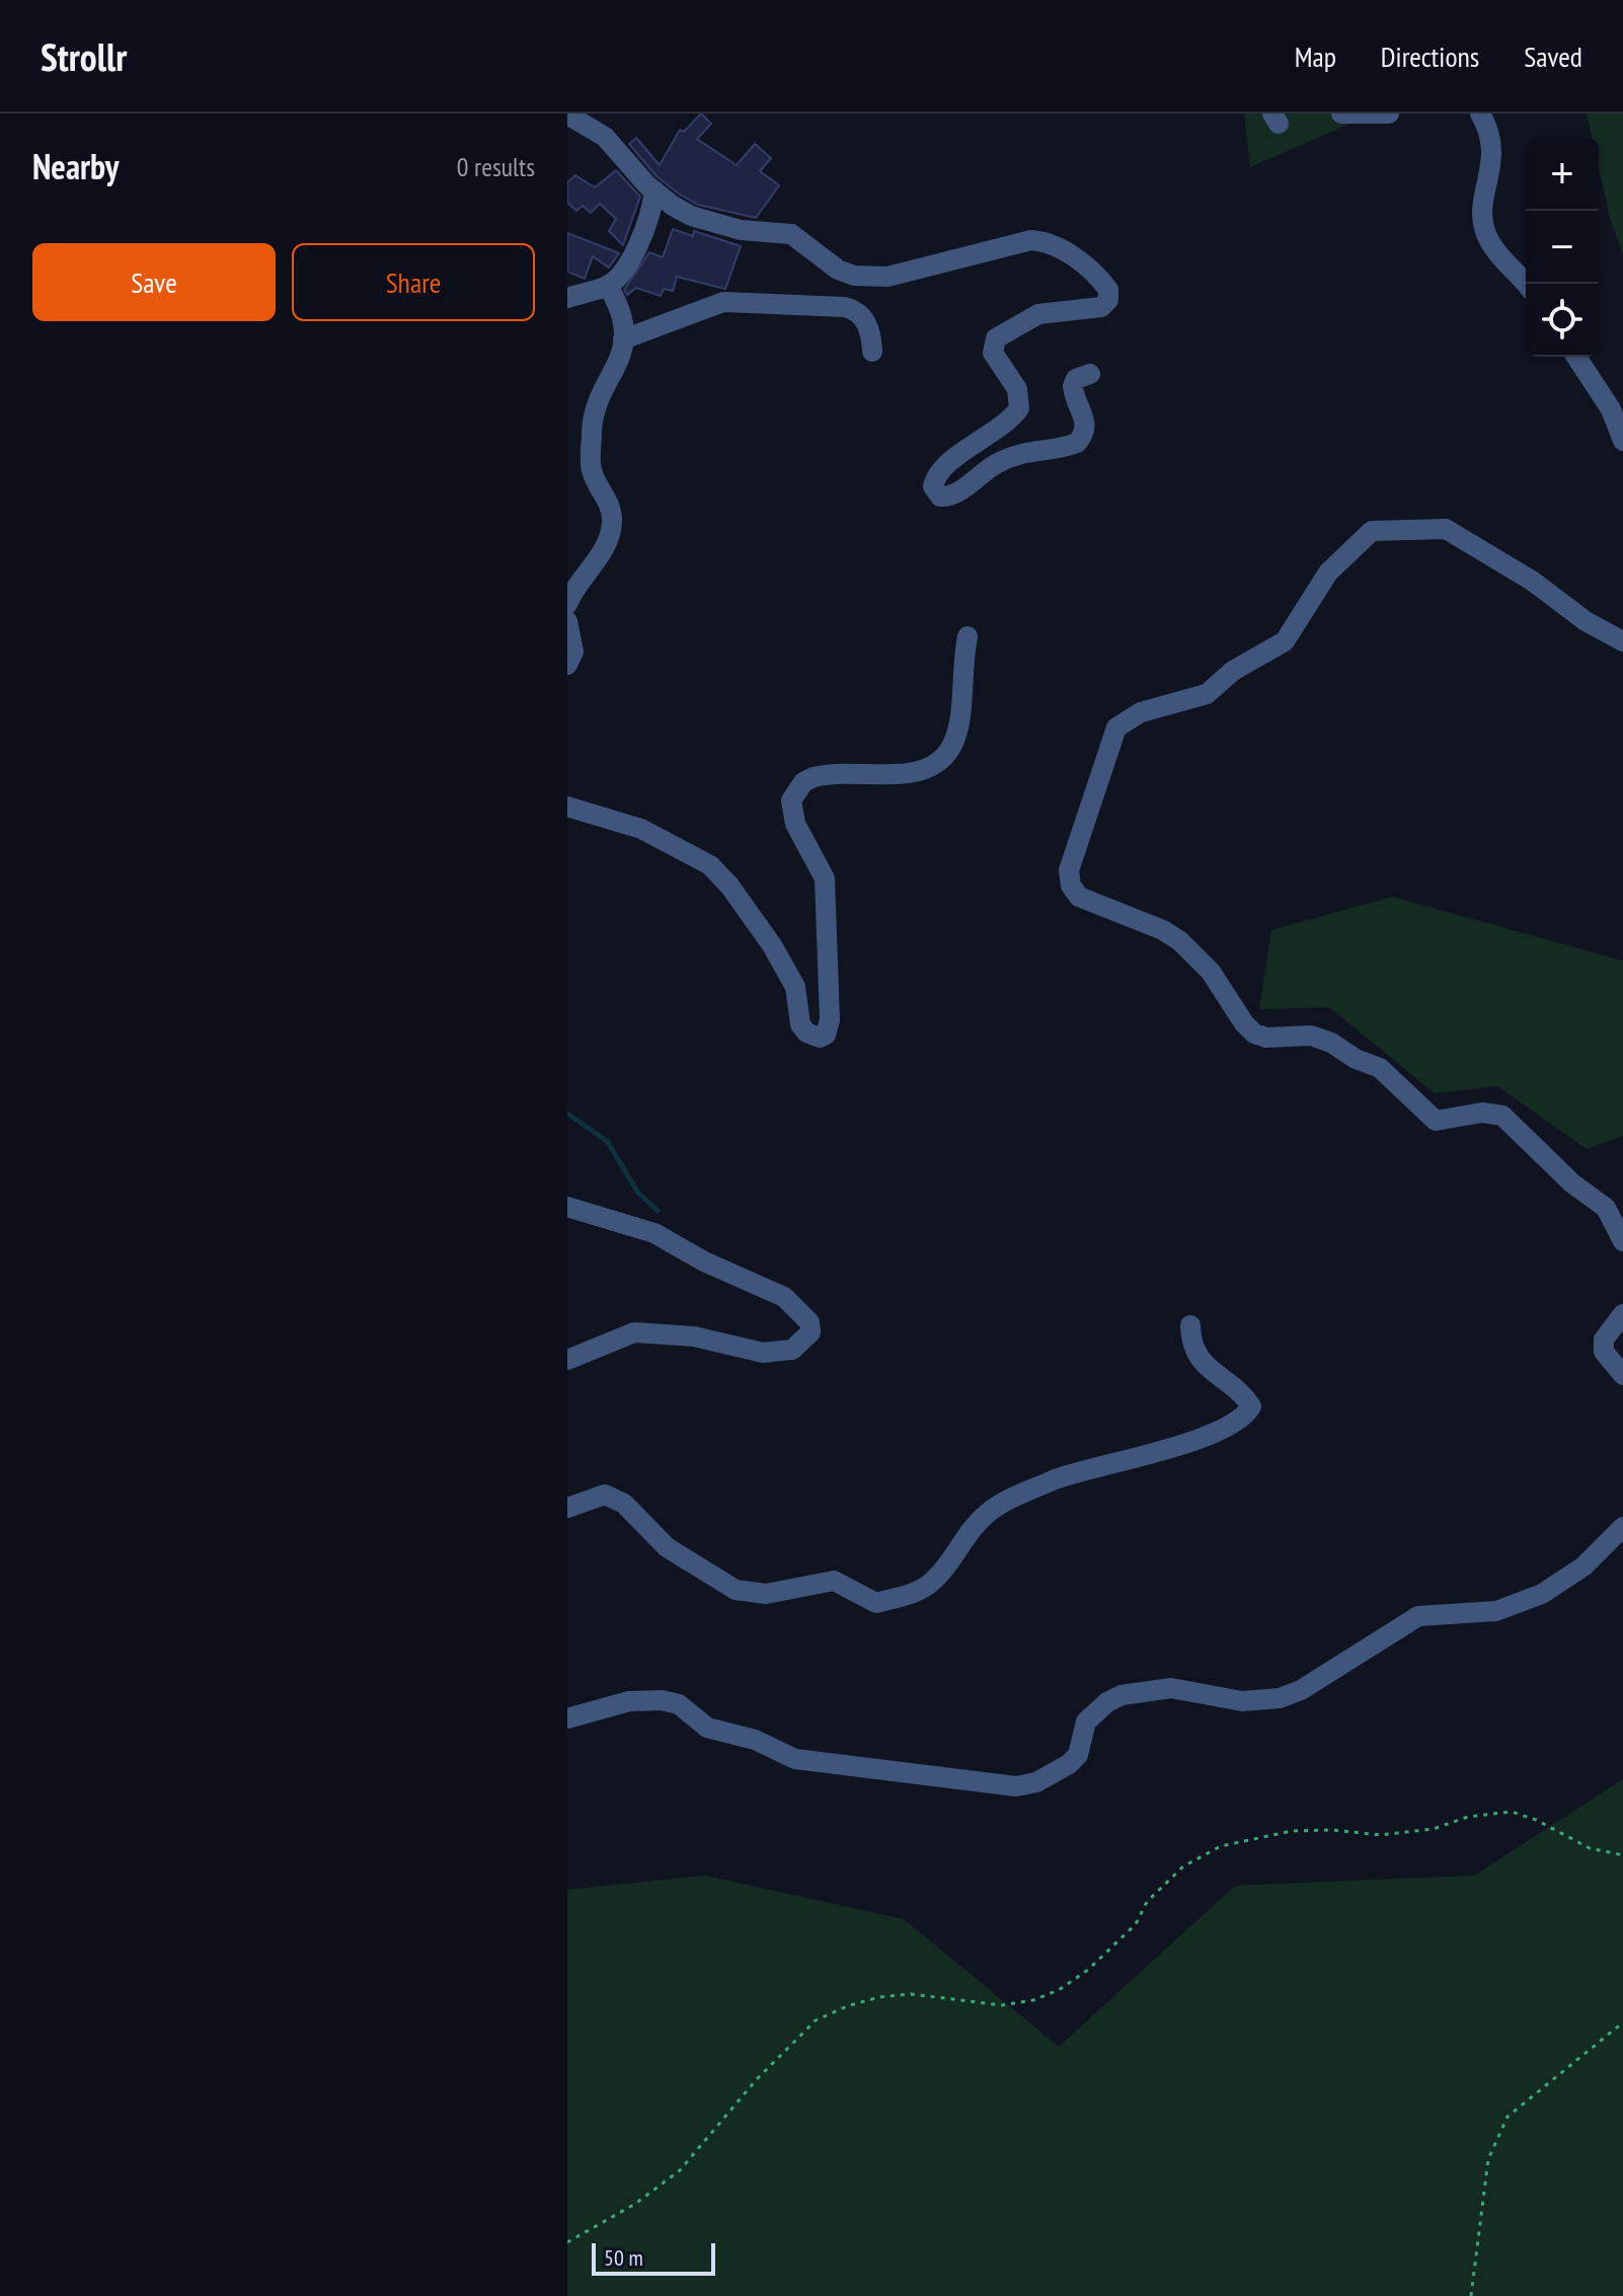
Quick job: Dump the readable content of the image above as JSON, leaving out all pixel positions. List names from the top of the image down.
{
  "scale_bar": "50 m",
  "page": {
    "header": "Strollr",
    "nav": ["Map", "Directions", "Saved"],
    "heading": ["Nearby", "0 results"],
    "map_buttons": ["+", "−"],
    "buttons": ["Save", "Share"],
    "scale": "50 m"
  }
}
